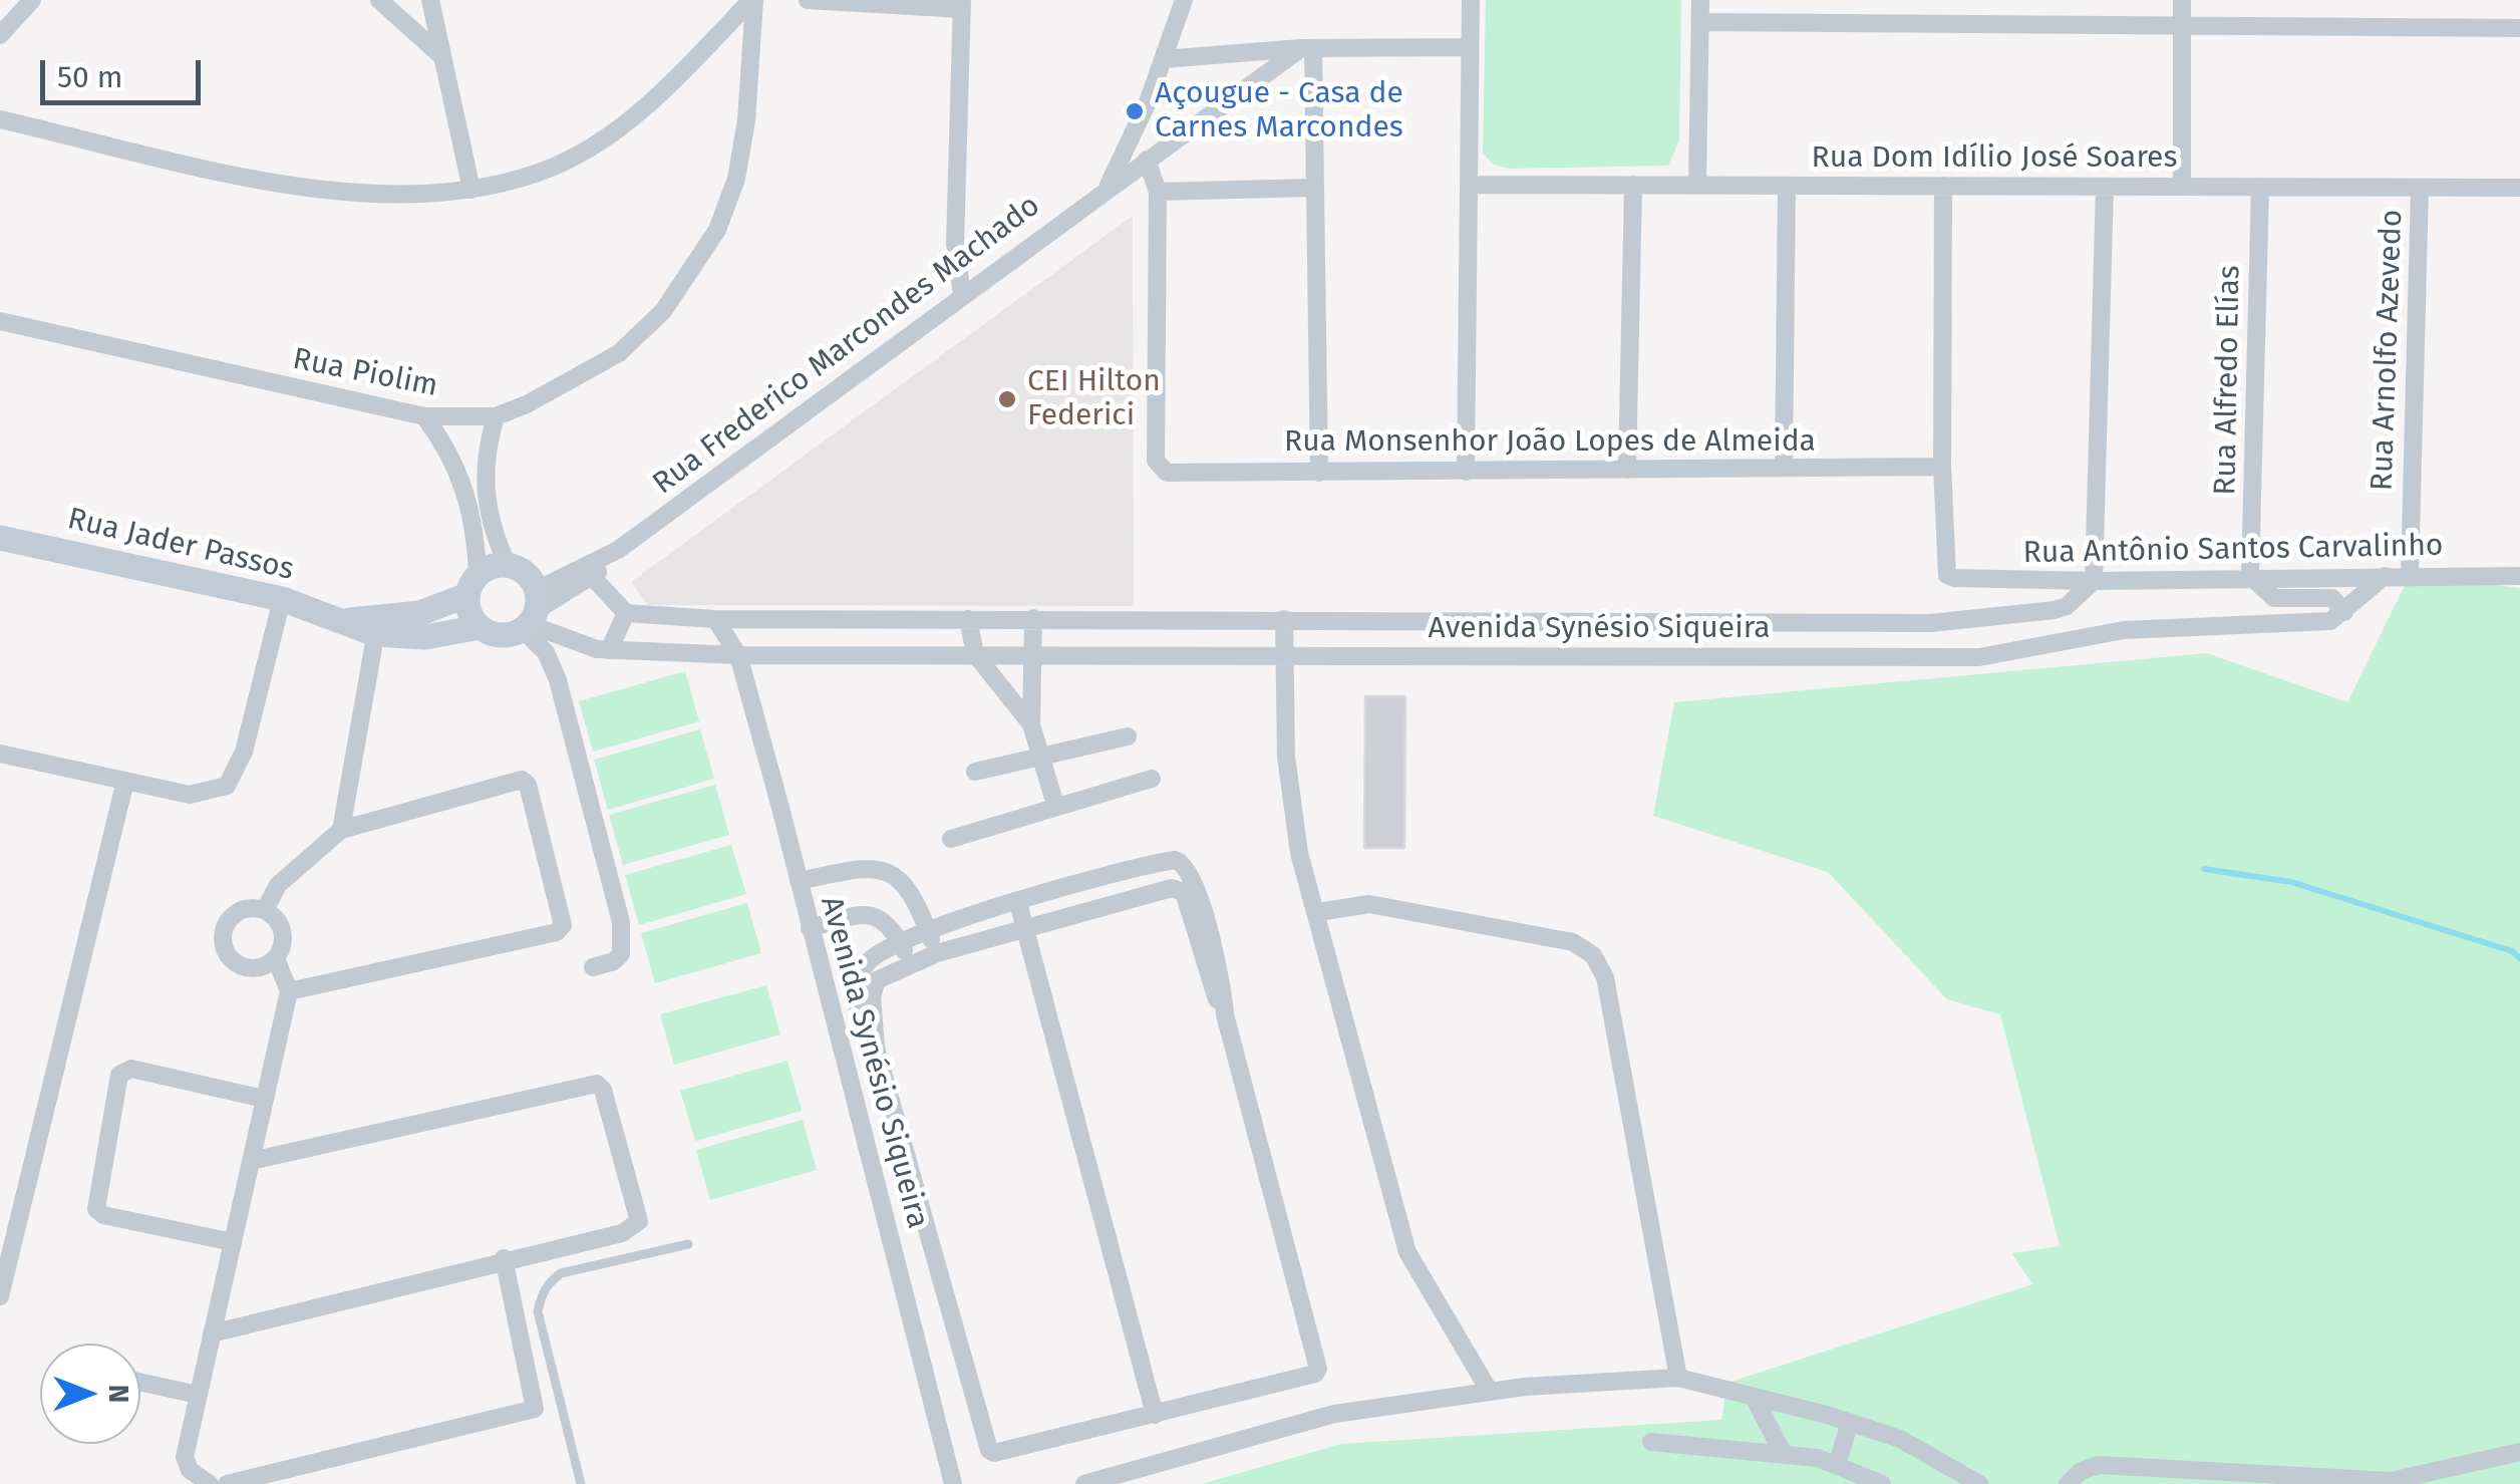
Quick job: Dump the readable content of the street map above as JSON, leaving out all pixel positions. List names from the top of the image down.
{
  "streets": {
    "street": [
      "Rua Dom Idílio José Soares",
      "Rua Frederico Marcondes Machado",
      "Rua Arnolfo Azevedo",
      "Rua Piolim",
      "Rua Alfredo Elías",
      "Rua Monsenhor João Lopes de Almeida",
      "Rua Jader Passos",
      "Rua Antônio Santos Carvalinho",
      "Avenida Synésio Siqueira"
    ]
  },
  "crossings": [
    ["Rua Dom Idílio José Soares", "Rua Arnolfo Azevedo"],
    ["Rua Dom Idílio José Soares", "Rua Alfredo Elías"],
    ["Rua Frederico Marcondes Machado", "Rua Jader Passos"],
    ["Rua Frederico Marcondes Machado", "Avenida Synésio Siqueira"],
    ["Rua Arnolfo Azevedo", "Rua Antônio Santos Carvalinho"],
    ["Rua Alfredo Elías", "Rua Antônio Santos Carvalinho"],
    ["Rua Monsenhor João Lopes de Almeida", "Rua Antônio Santos Carvalinho"],
    ["Rua Jader Passos", "Avenida Synésio Siqueira"],
    ["Rua Antônio Santos Carvalinho", "Avenida Synésio Siqueira"]
  ],
  "places": ["Açougue - Casa de Carnes Marcondes", "CEI Hilton Federici"],
  "scale_bar": "50 m",
  "north": "right"
}
